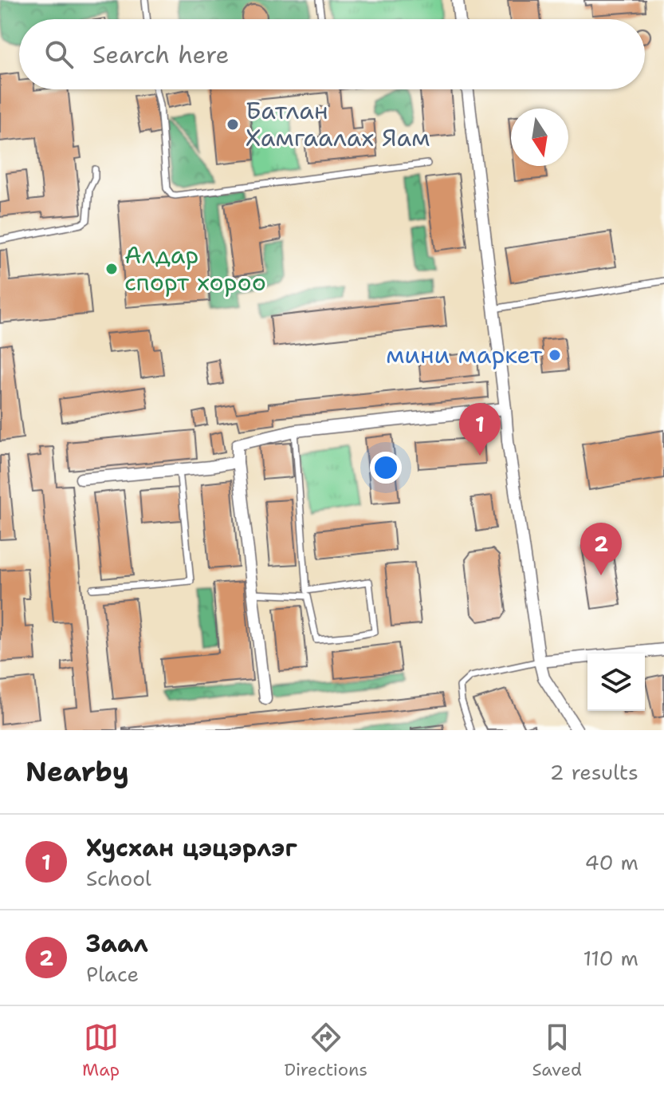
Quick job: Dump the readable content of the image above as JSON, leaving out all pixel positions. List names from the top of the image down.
{
  "places": ["Батлан Хамгаалах Яам", "Алдар спорт хороо", "мини маркет"],
  "north": "bottom",
  "page": {
    "search": "Search here",
    "pins": ["1", "2"],
    "heading": ["Nearby", "2 results"],
    "list": [
      {
        "mark": "1",
        "name": "Хусхан цэцэрлэг",
        "note": "School",
        "value": "40 m"
      },
      {
        "mark": "2",
        "name": "Заал",
        "note": "Place",
        "value": "110 m"
      }
    ],
    "nav": ["Map", "Directions", "Saved"]
  }
}
